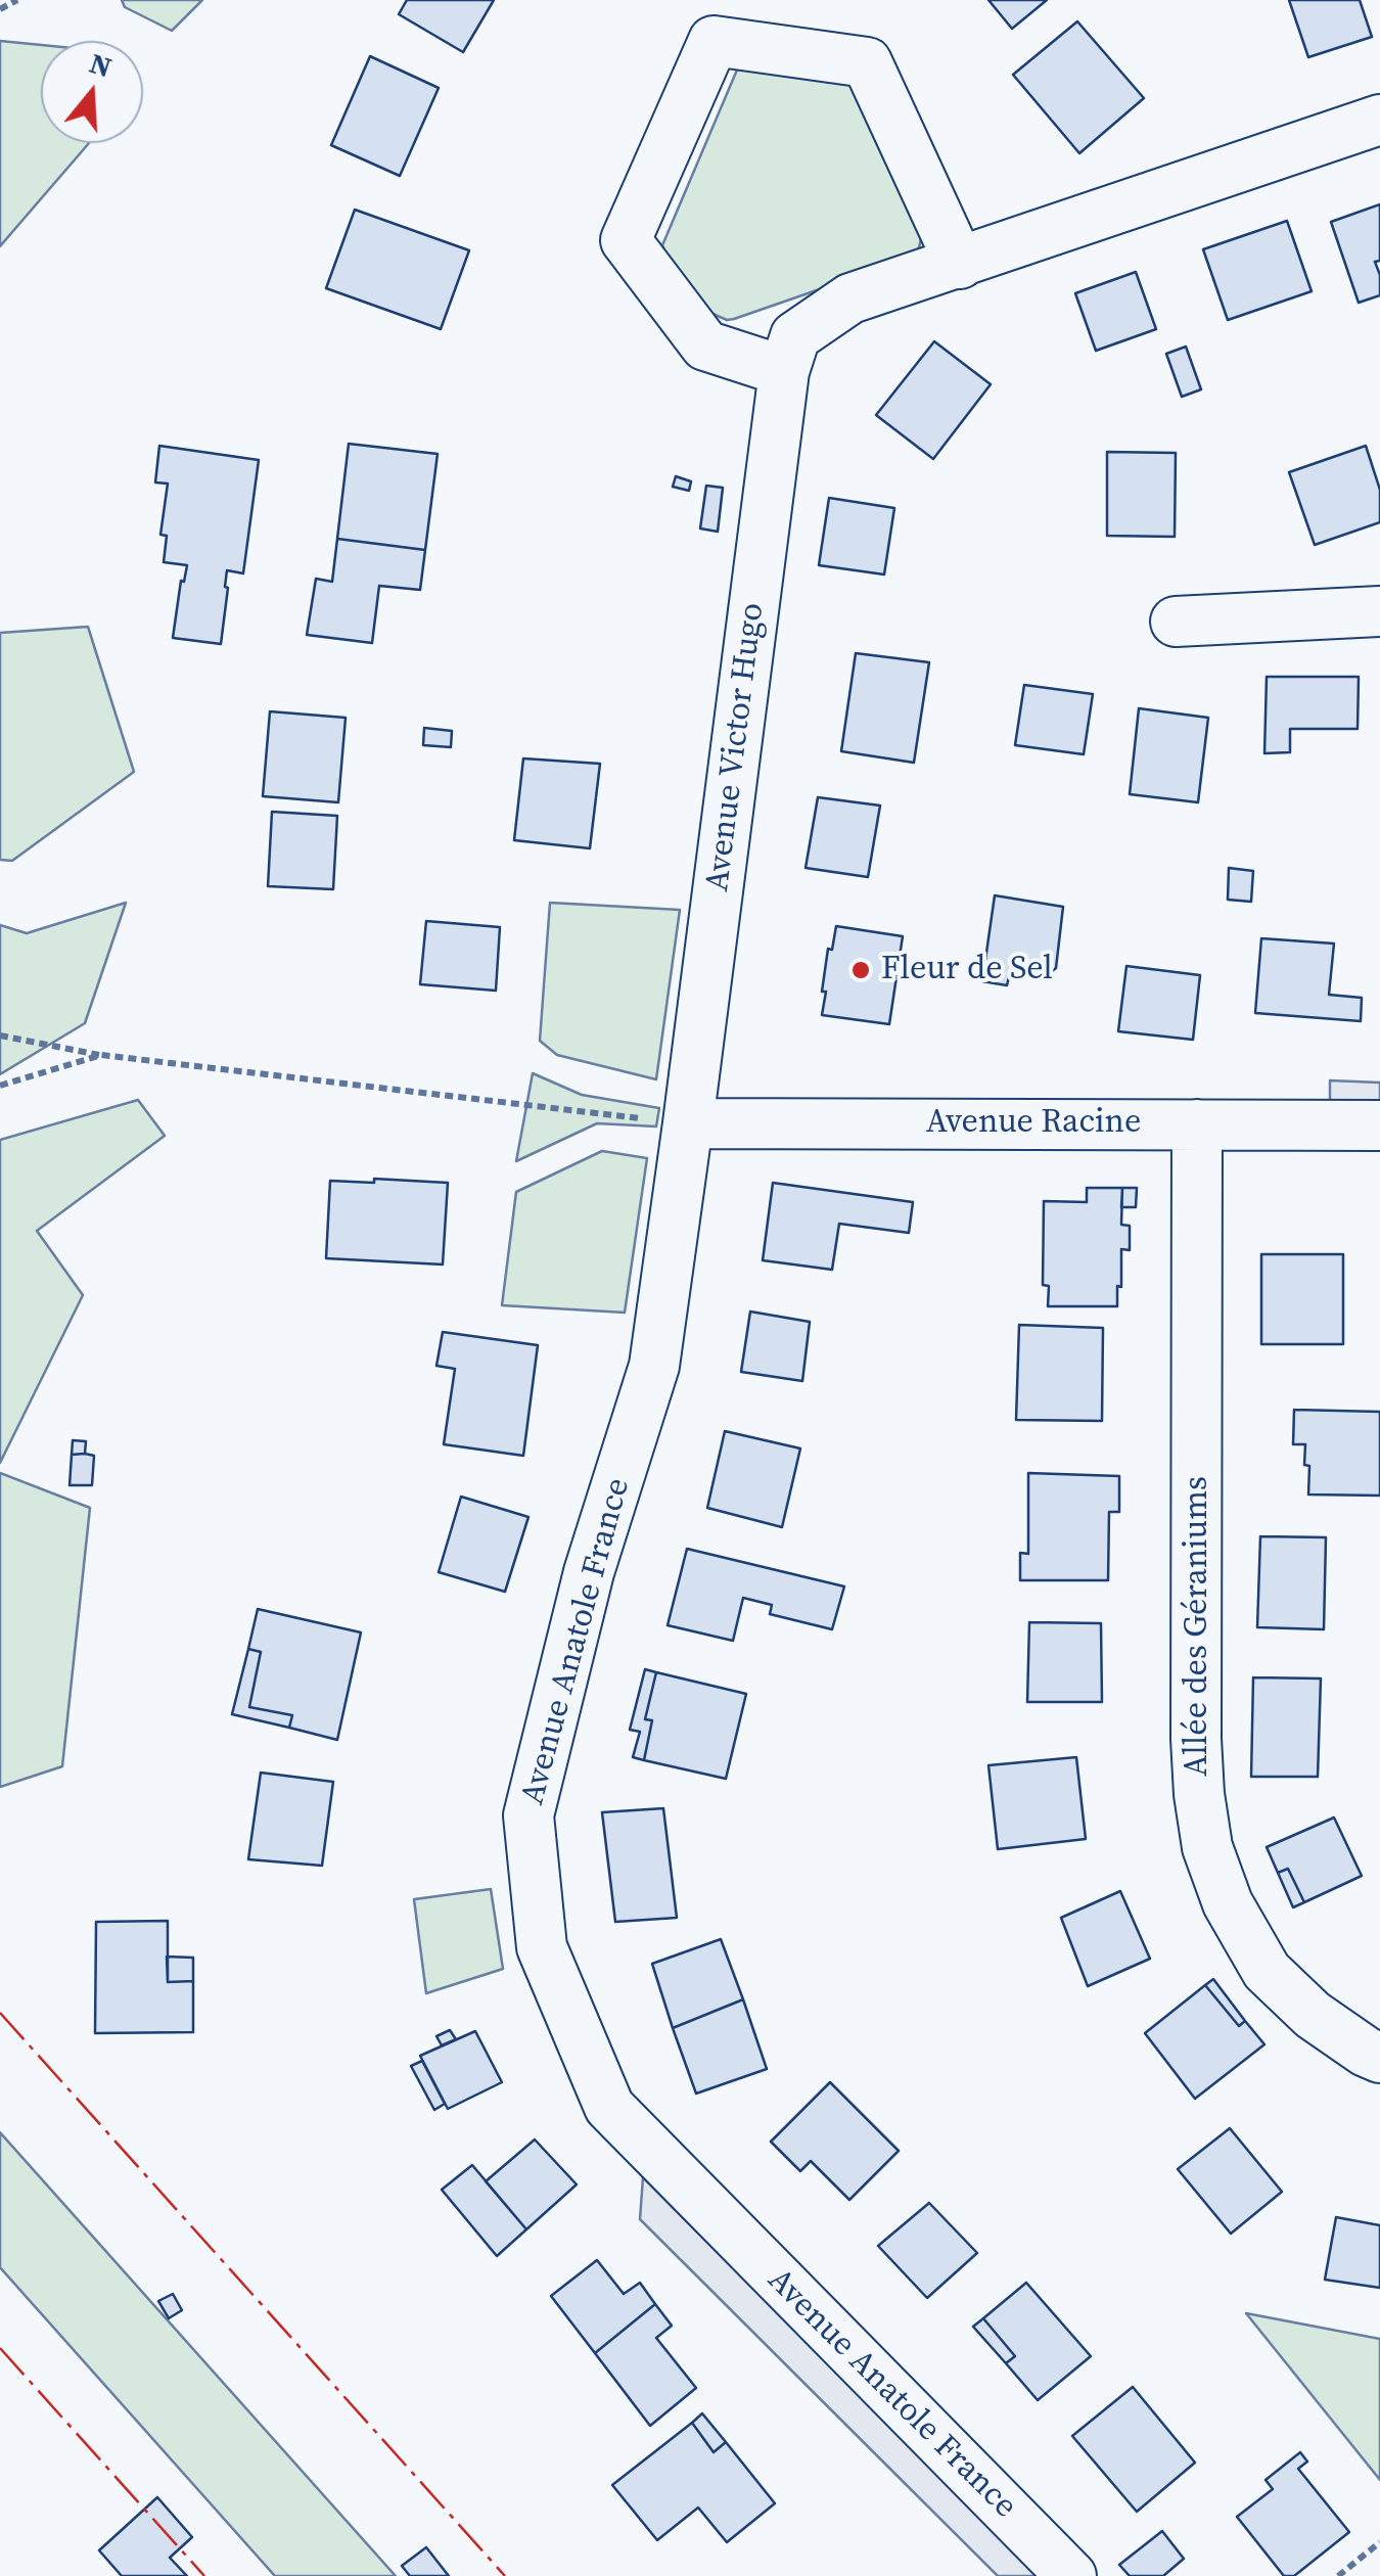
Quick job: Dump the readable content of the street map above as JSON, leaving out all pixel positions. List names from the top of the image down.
{
  "streets": {
    "street": [
      "Avenue Victor Hugo",
      "Avenue Racine",
      "Allée des Géraniums",
      "Avenue Anatole France"
    ]
  },
  "crossings": [
    ["Avenue Victor Hugo", "Avenue Racine"],
    ["Avenue Victor Hugo", "Avenue Anatole France"],
    ["Avenue Racine", "Allée des Géraniums"],
    ["Avenue Racine", "Avenue Anatole France"]
  ],
  "places": ["Fleur de Sel"],
  "north": "top"
}
